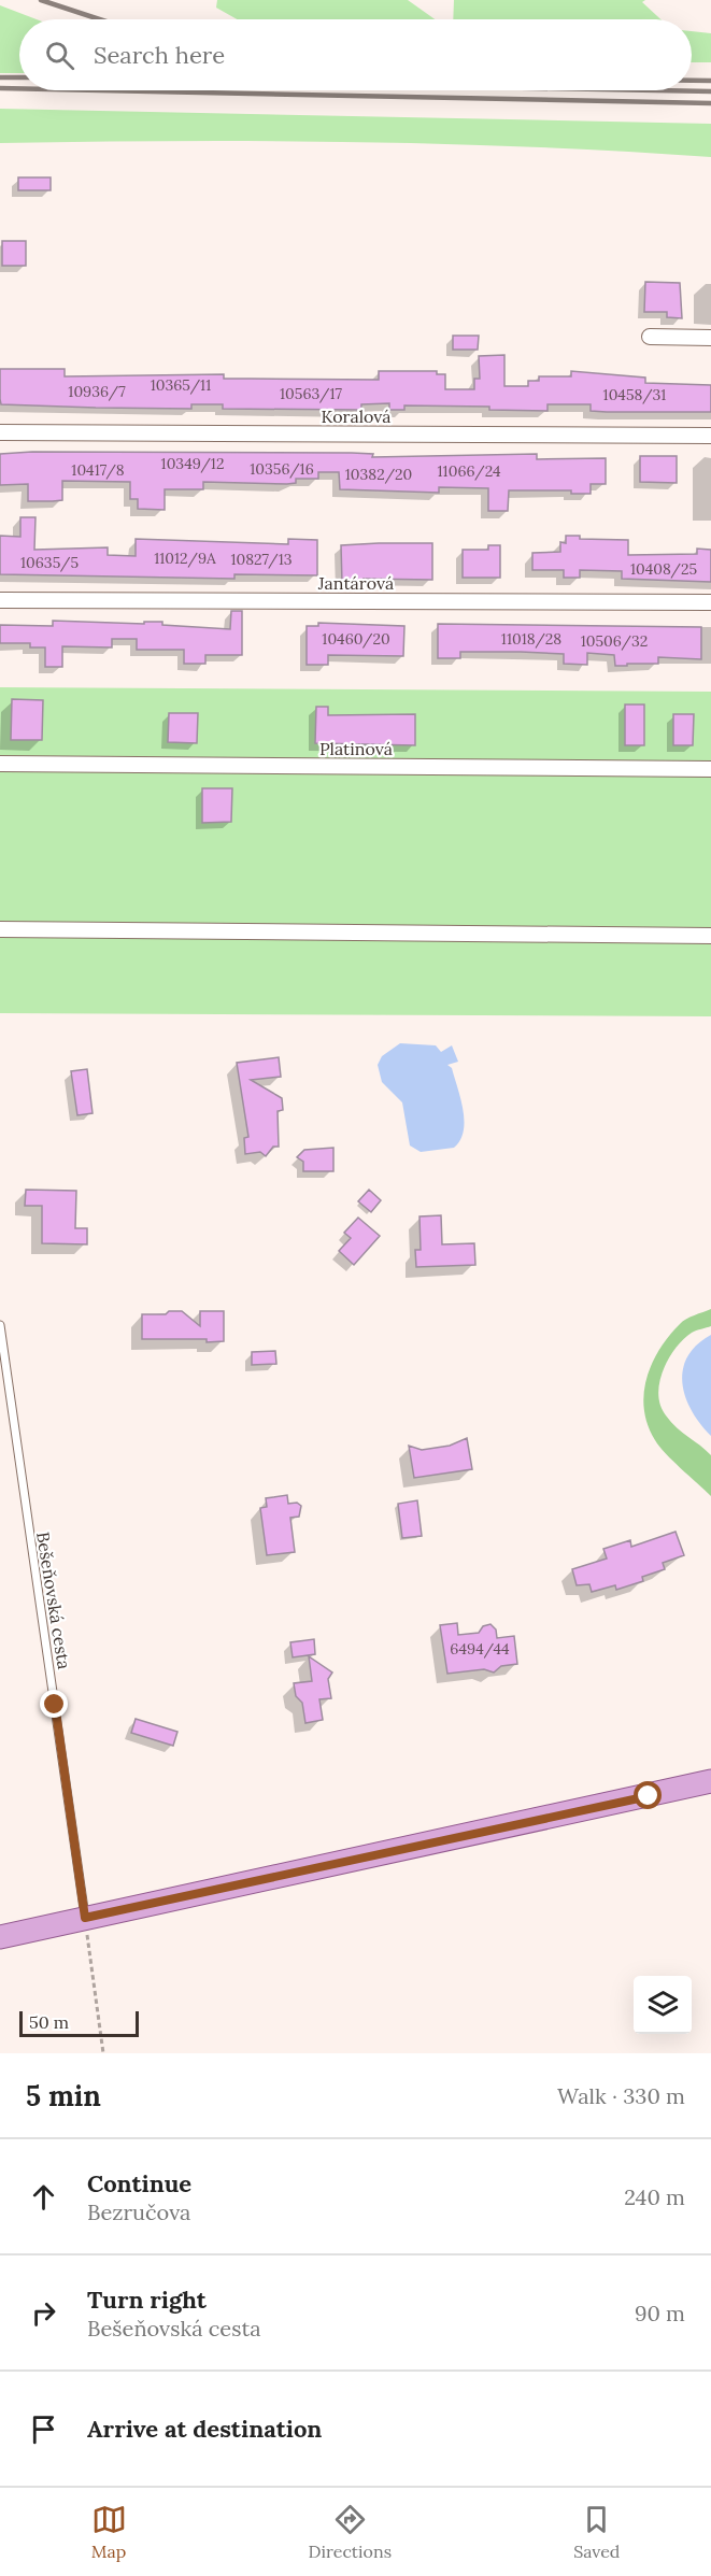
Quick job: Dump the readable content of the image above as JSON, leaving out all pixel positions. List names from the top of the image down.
{
  "streets": {
    "street": ["Koralová", "Jantárová", "Platinová"],
    "lane": ["Bešeňovská cesta"]
  },
  "house_numbers": [
    "10365/11",
    "10936/7",
    "10563/17",
    "10458/31",
    "10349/12",
    "10356/16",
    "10417/8",
    "11066/24",
    "10382/20",
    "11012/9A",
    "10827/13",
    "10635/5",
    "10408/25",
    "10460/20",
    "11018/28",
    "10506/32",
    "6494/44"
  ],
  "scale_bar": "50 m",
  "page": {
    "search": "Search here",
    "scale": "50 m",
    "heading": ["5 min", "Walk · 330 m"],
    "list": [
      ["Continue", "Bezručova", "240 m"],
      ["Turn right", "Bešeňovská cesta", "90 m"],
      "Arrive at destination"
    ],
    "nav": ["Map", "Directions", "Saved"]
  }
}
